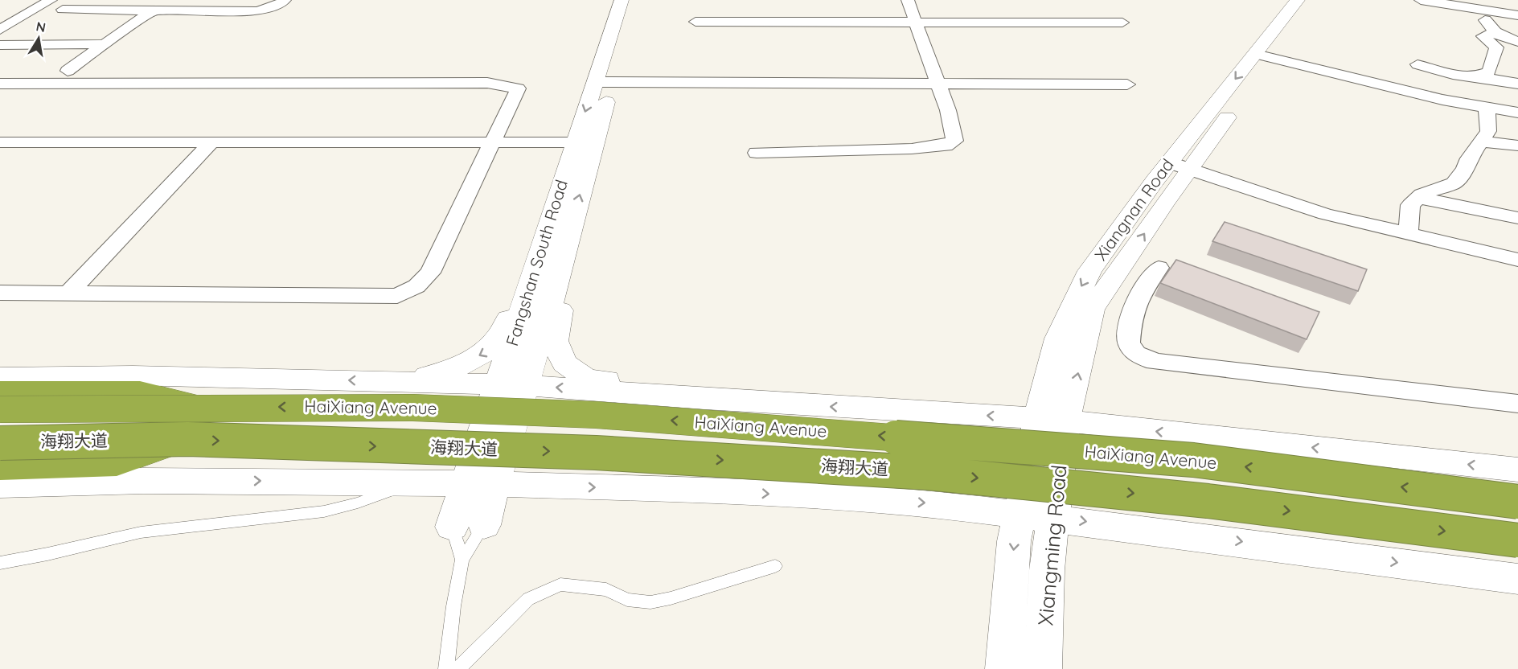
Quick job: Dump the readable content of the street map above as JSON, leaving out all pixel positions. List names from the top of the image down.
{
  "streets": {
    "highway": ["HaiXiang Avenue", "海翔大道"],
    "street": ["Xiangnan Road", "Fangshan South Road", "Xiangming Road"]
  },
  "crossings": [
    ["Xiangnan Road", "Xiangming Road"]
  ],
  "one_way": ["HaiXiang Avenue", "海翔大道"],
  "north": "top"
}
